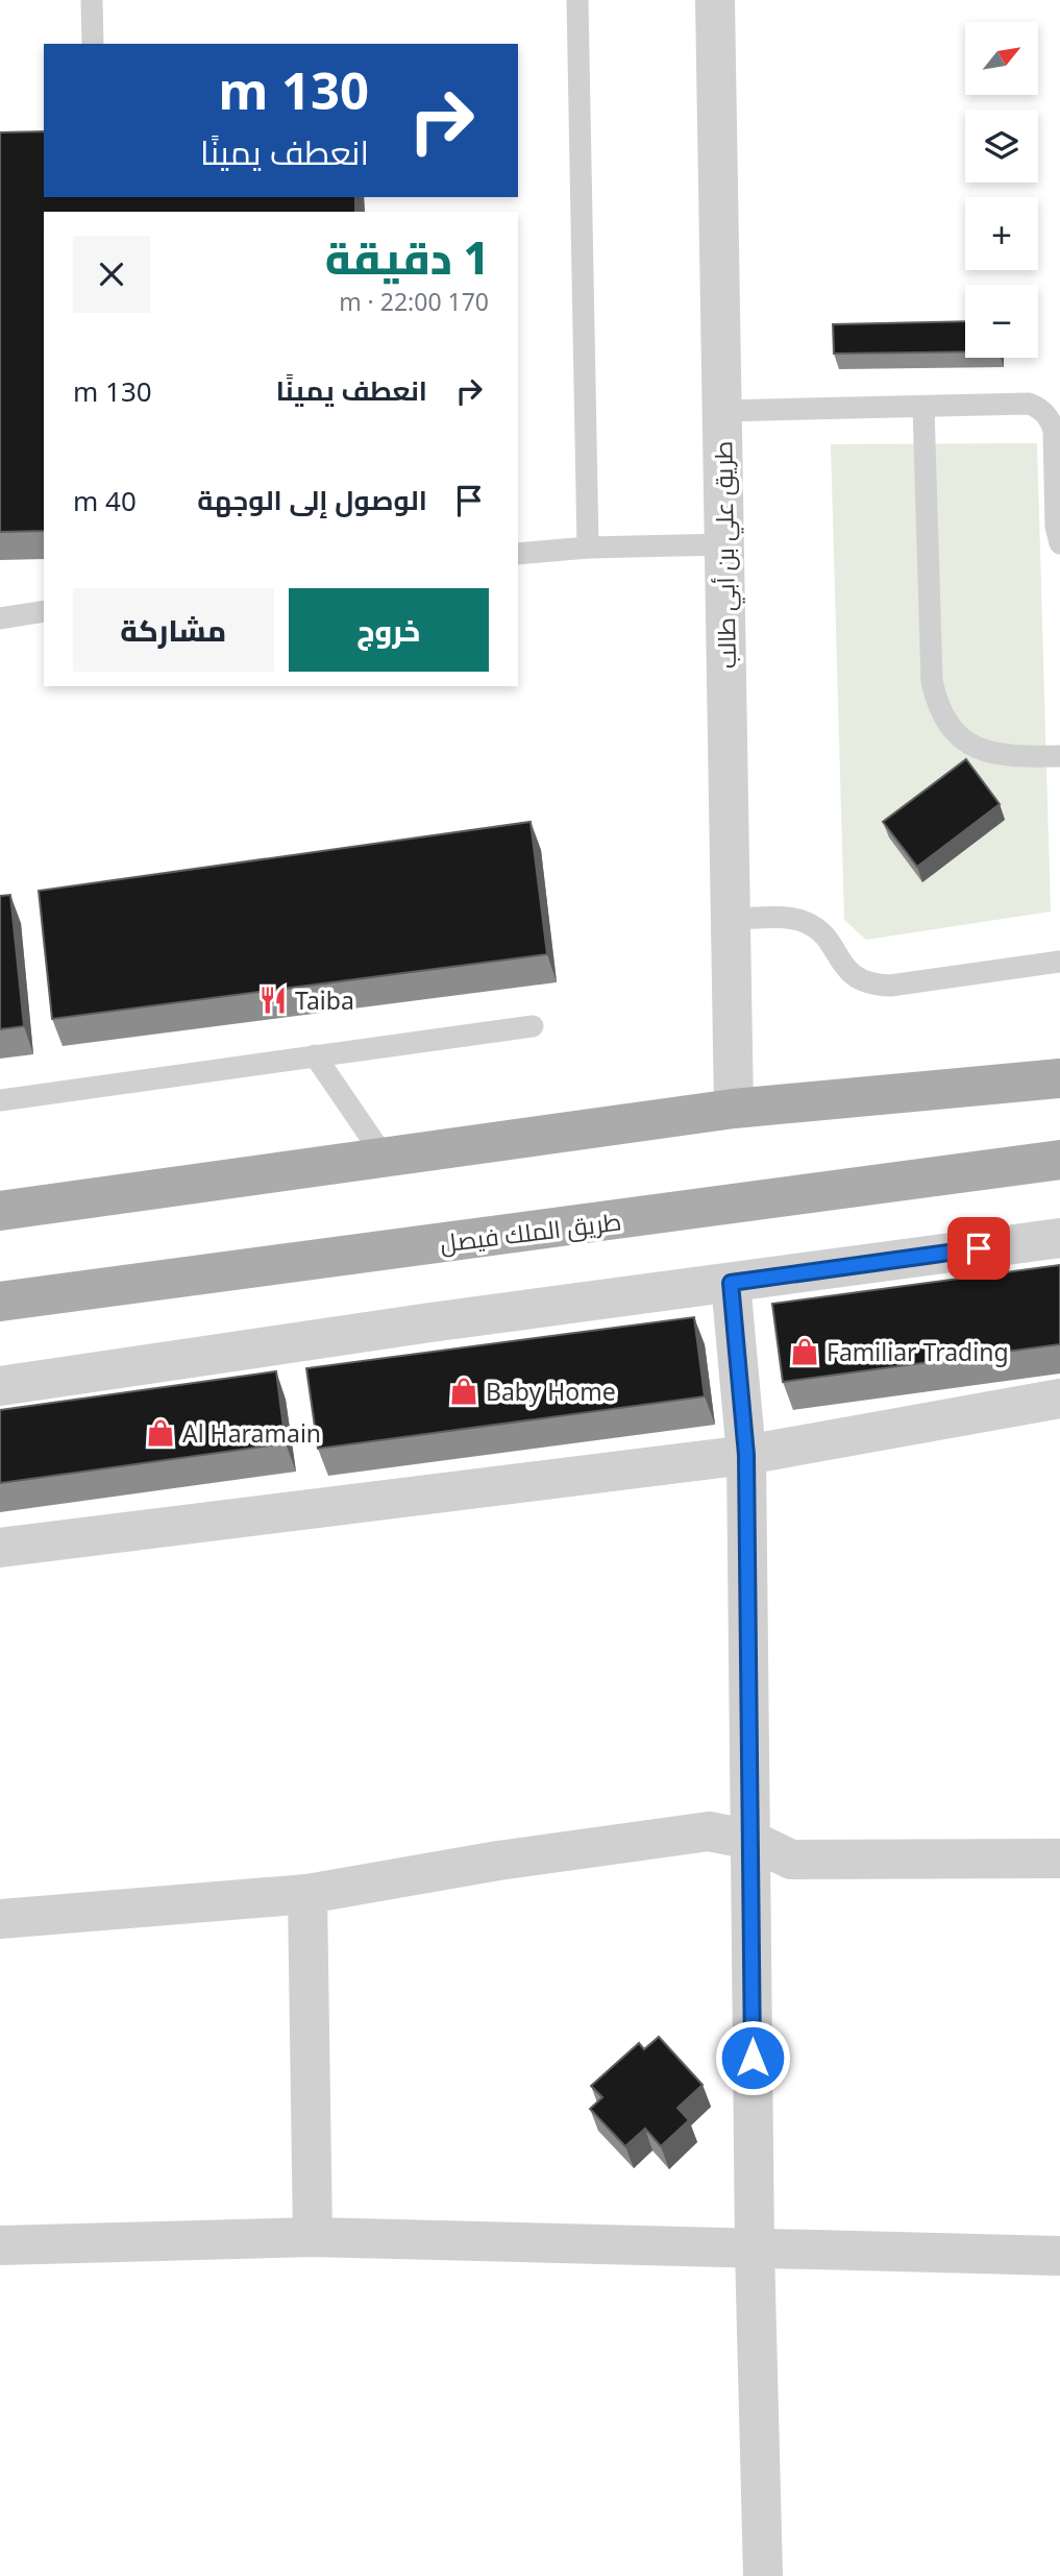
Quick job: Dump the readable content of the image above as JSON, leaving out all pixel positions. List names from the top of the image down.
{
  "streets": {
    "main road": ["طريق الملك فيصل"],
    "street": ["طريق علي بن أبي طالب"]
  },
  "places": {
    "restaurant": ["Taiba"],
    "shop": ["Familiar Trading", "Baby Home", "Al Haramain"]
  },
  "north": "top right",
  "page": {
    "map_buttons": ["+", "−"],
    "turn": ["130 m", "انعطف يمينًا"],
    "heading": ["1 دقيقة", "170 m · 22:00"],
    "list": [
      {
        "name": "انعطف يمينًا",
        "value": "130 m"
      },
      {
        "name": "الوصول إلى الوجهة",
        "value": "40 m"
      }
    ],
    "buttons": ["خروج", "مشاركة"]
  }
}
